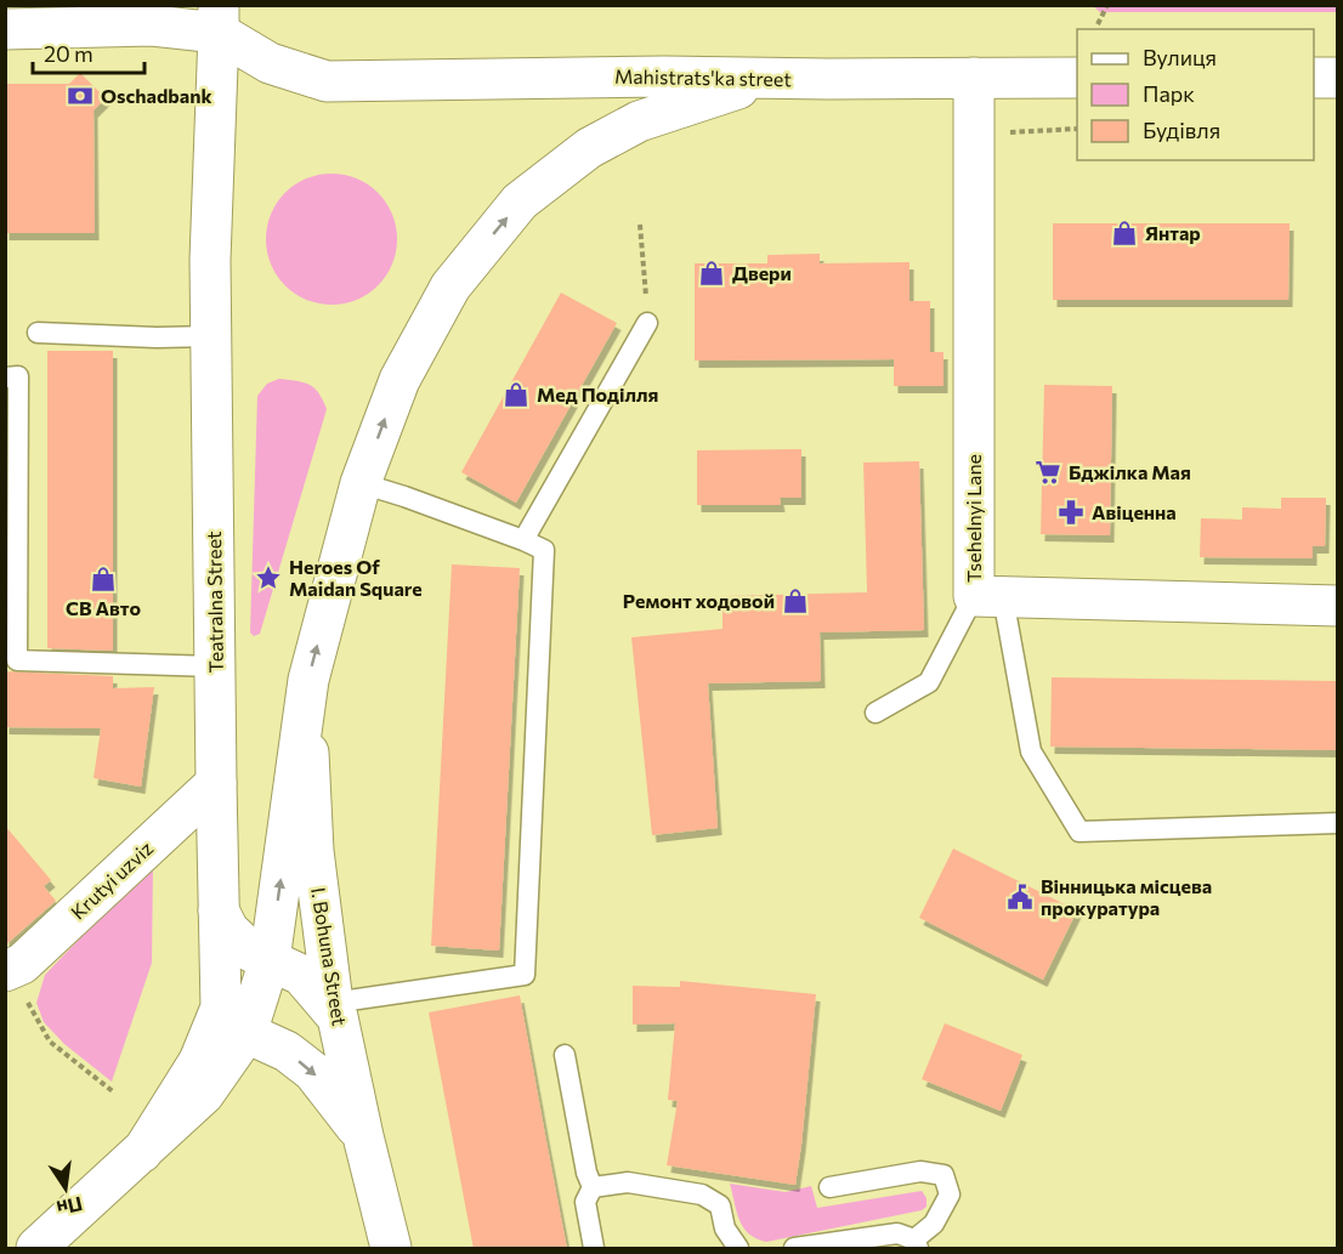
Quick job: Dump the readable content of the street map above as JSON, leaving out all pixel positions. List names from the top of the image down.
{
  "streets": {
    "main road": [
      "Mahistrats'ka street",
      "Tsehelnyi Lane",
      "Teatralna Street",
      "Krutyi uzviz",
      "I. Bohuna Street"
    ]
  },
  "crossings": [
    ["Mahistrats'ka street", "Tsehelnyi Lane"],
    ["Mahistrats'ka street", "Teatralna Street"],
    ["Teatralna Street", "Krutyi uzviz"]
  ],
  "places": {
    "bank": ["Oschadbank"],
    "shop": [
      "Янтар",
      "Двери",
      "Мед Поділля",
      "СВ Авто",
      "Ремонт ходовой"
    ],
    "supermarket": ["Бджілка Мая"],
    "pharmacy": ["Авіценна"],
    "place": ["Heroes Of Maidan Square"],
    "public building": ["Вінницька місцева прокуратура"]
  },
  "legend": ["Вулиця", "Парк", "Будівля"],
  "scale_bar": "20 m",
  "north": "bottom"
}
